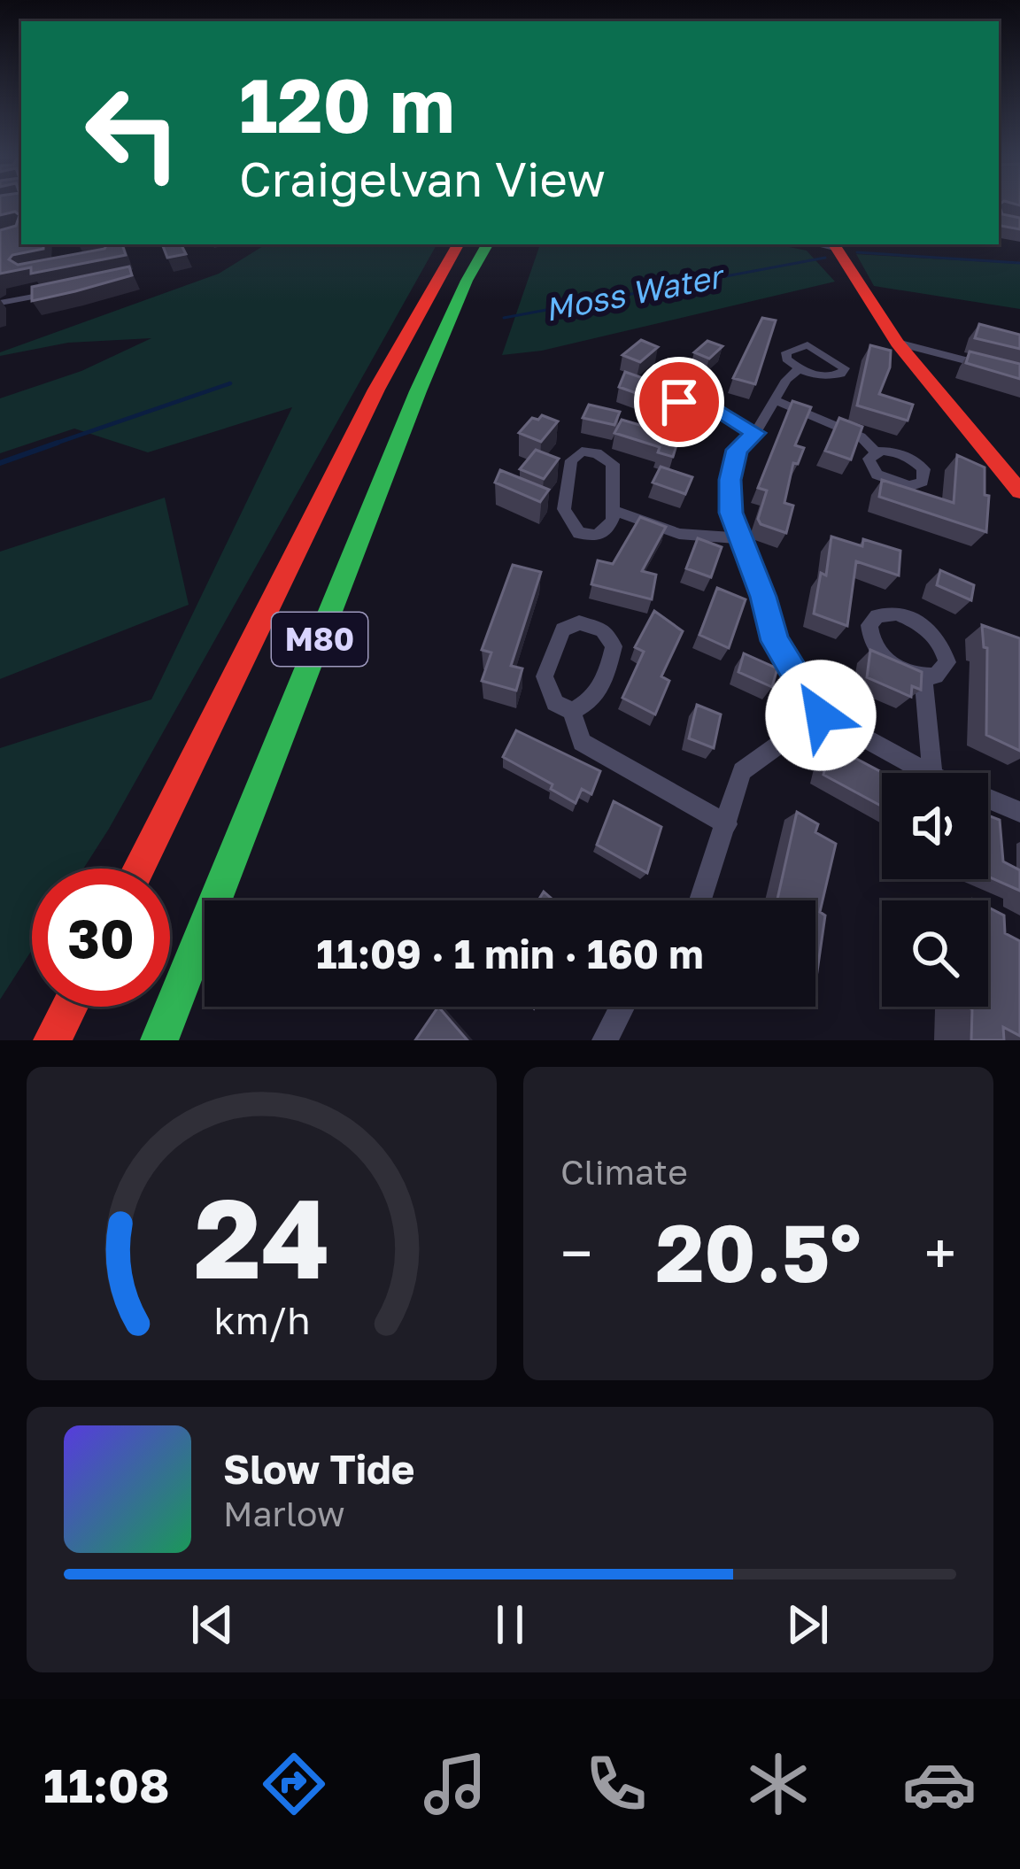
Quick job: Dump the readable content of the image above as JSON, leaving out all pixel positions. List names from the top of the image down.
{
  "streets": {
    "main road": ["M80"]
  },
  "water": ["Moss Water"],
  "page": {
    "turn": ["120 m", "Craigelvan View"],
    "limit": "30",
    "trip": "11:09 · 1 min · 160 m",
    "tile": "Climate",
    "heat": ["−", "20.5°", "+"],
    "song": ["Slow Tide", "Marlow"],
    "tabs": "11:08",
    "gauge": ["24", "km/h"]
  }
}
